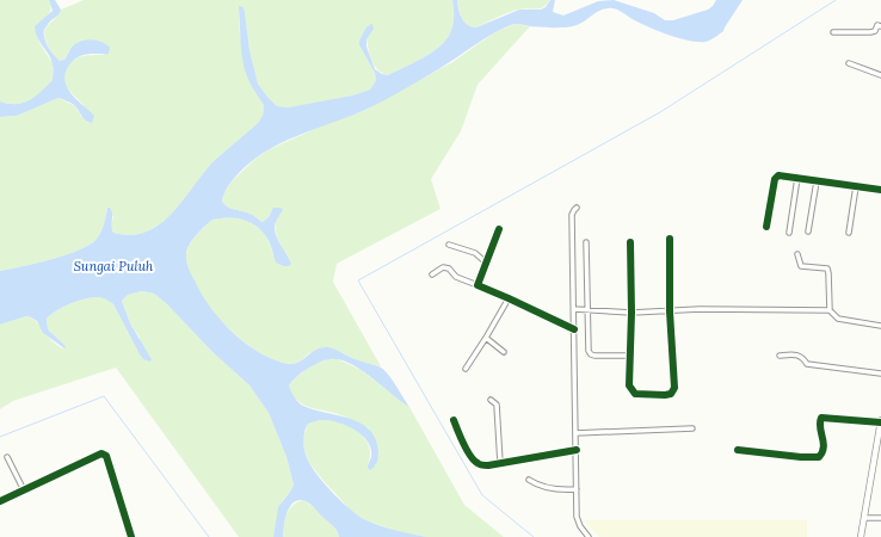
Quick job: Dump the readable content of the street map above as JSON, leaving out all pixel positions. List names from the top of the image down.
{
  "water": ["Sungai Puluh"]
}
